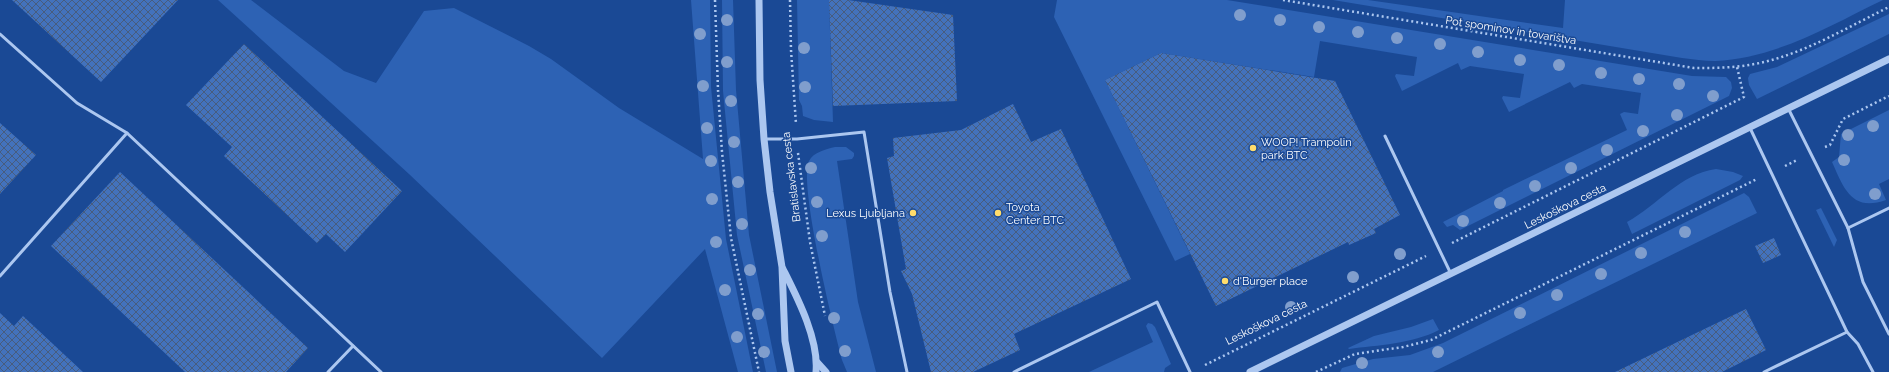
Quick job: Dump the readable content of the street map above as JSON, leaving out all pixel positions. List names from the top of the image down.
{
  "streets": {
    "street": ["Bratislavska cesta", "Leskoškova cesta"],
    "path": ["Pot spominov in tovarištva"]
  },
  "crossings": [
    ["Pot spominov in tovarištva", "Leskoškova cesta"]
  ],
  "places": [
    "WOOP! Trampolin park BTC",
    "Lexus Ljubljana",
    "Toyota Center BTC",
    "d'Burger place"
  ]
}
